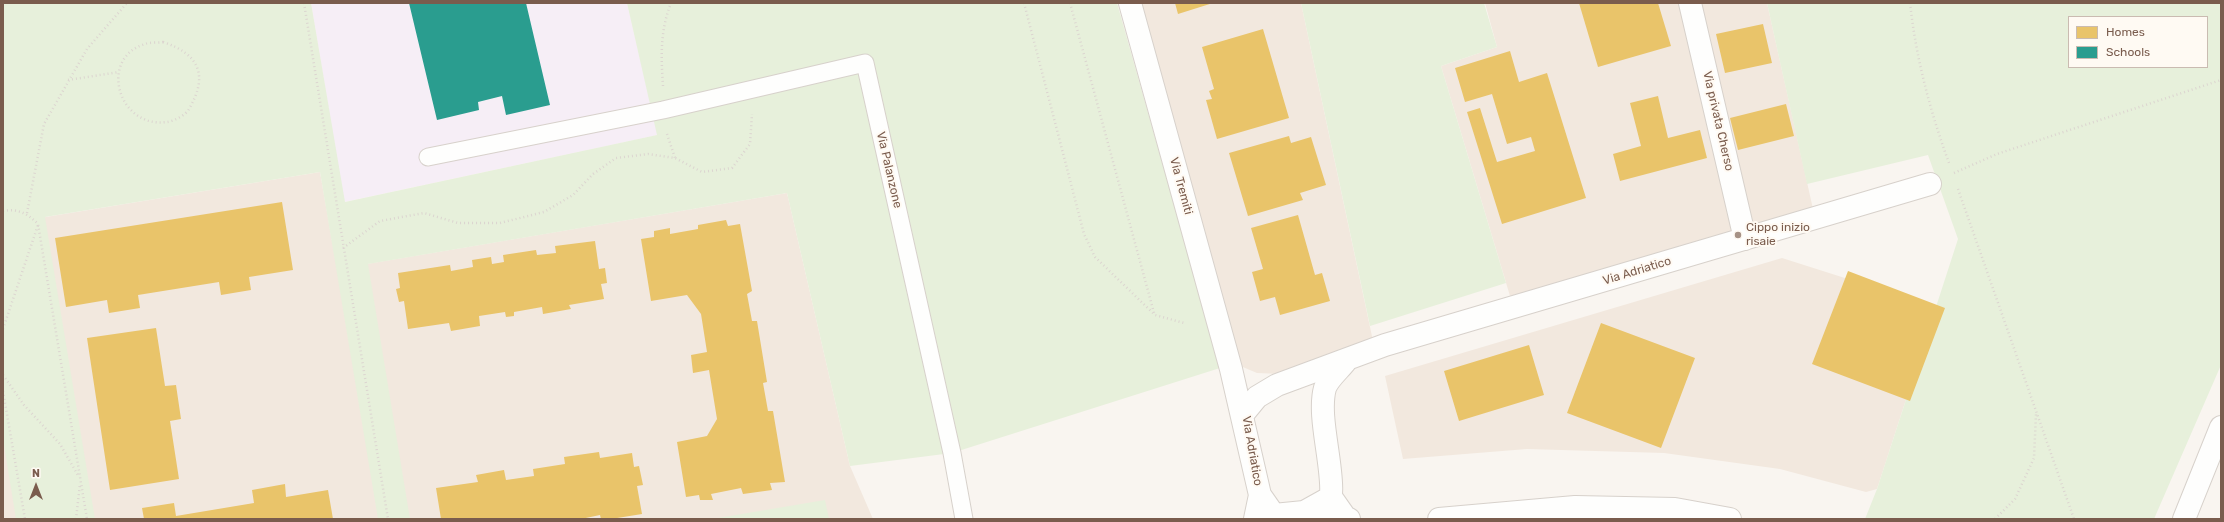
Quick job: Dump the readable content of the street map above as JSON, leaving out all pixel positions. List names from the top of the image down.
{
  "streets": {
    "street": ["Via privata Cherso", "Via Tremiti", "Via Adriatico"],
    "lane": ["Via Palanzone"]
  },
  "crossings": [
    ["Via privata Cherso", "Via Adriatico"],
    ["Via Tremiti", "Via Adriatico"]
  ],
  "places": ["Cippo inizio risaie"],
  "legend": ["Homes", "Schools"],
  "north": "top"
}
